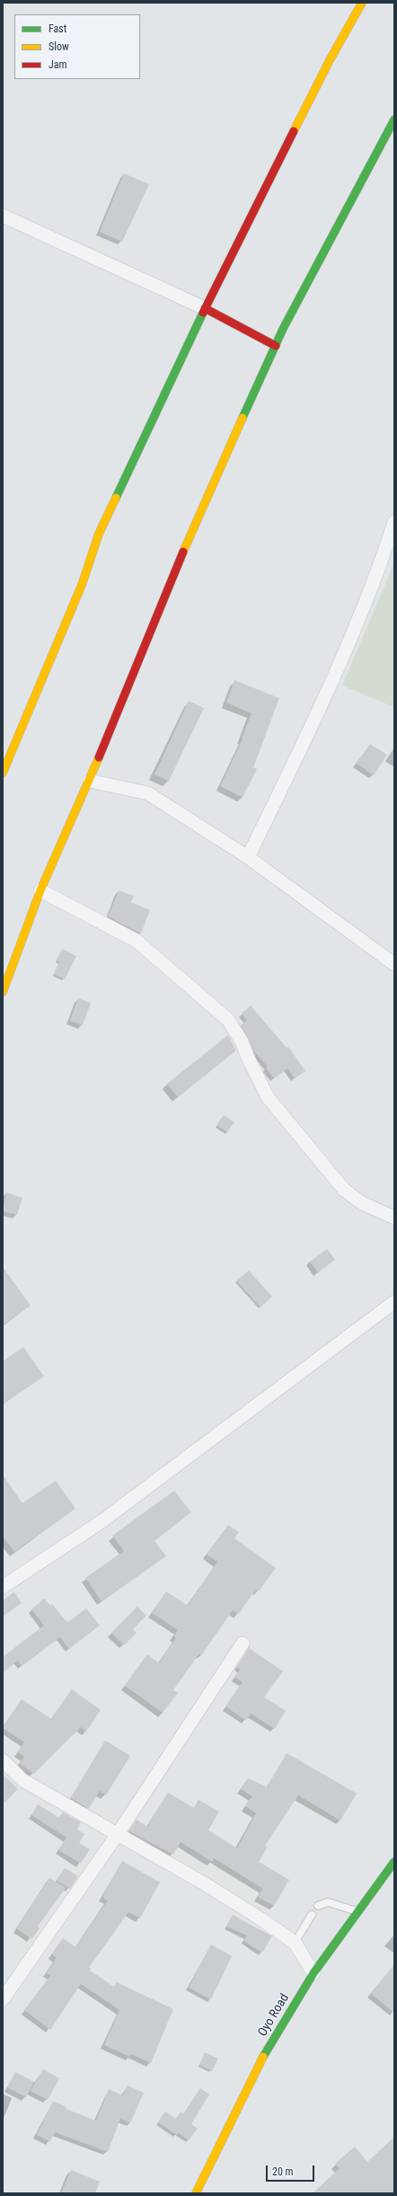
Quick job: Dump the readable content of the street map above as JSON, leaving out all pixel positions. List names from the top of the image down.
{
  "streets": {
    "highway": ["Oyo Road"]
  },
  "legend": ["Fast", "Slow", "Jam"],
  "scale_bar": "20 m"
}
